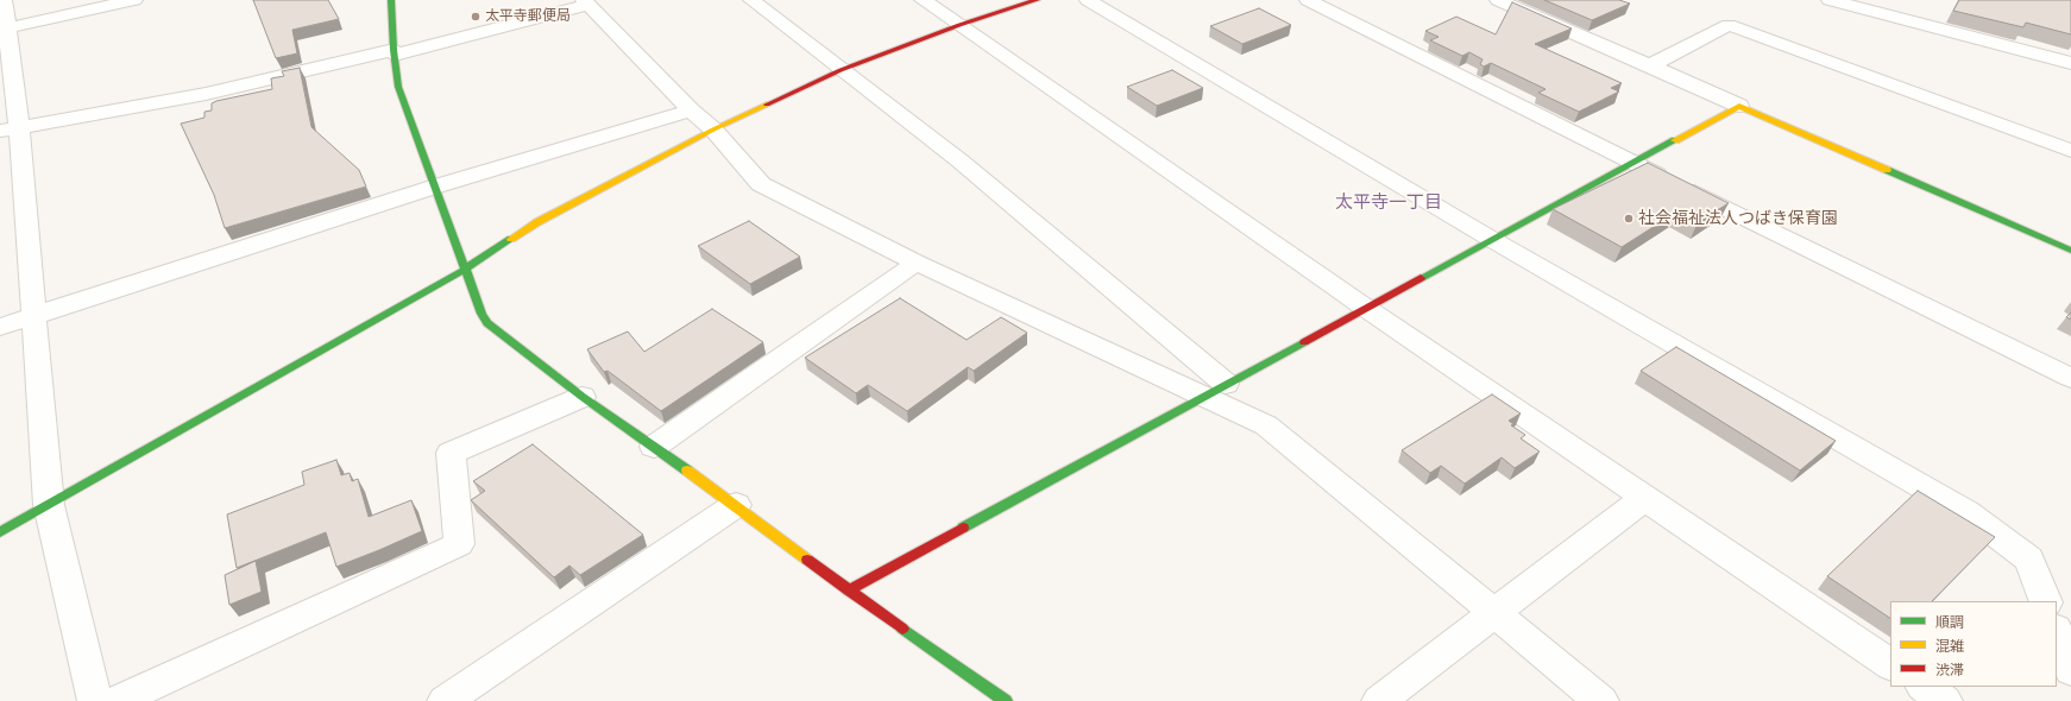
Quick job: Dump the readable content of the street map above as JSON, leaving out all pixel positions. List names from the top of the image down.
{
  "districts": ["太平寺一丁目"],
  "places": ["太平寺郵便局", "社会福祉法人つばき保育園"],
  "legend": ["順調", "混雑", "渋滞"]
}
